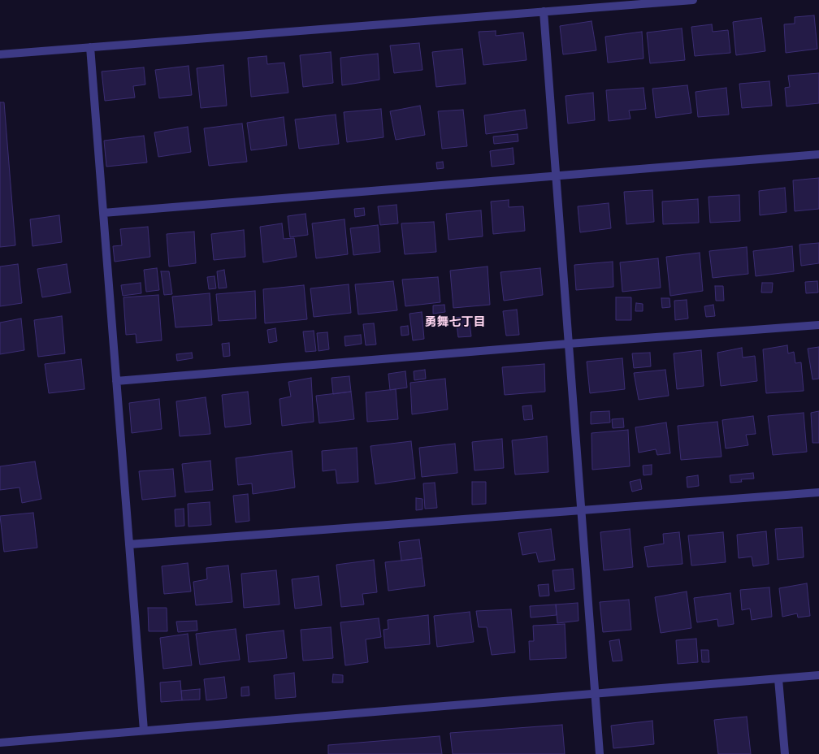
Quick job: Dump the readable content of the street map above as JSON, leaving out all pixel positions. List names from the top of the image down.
{
  "districts": ["勇舞七丁目"]
}
